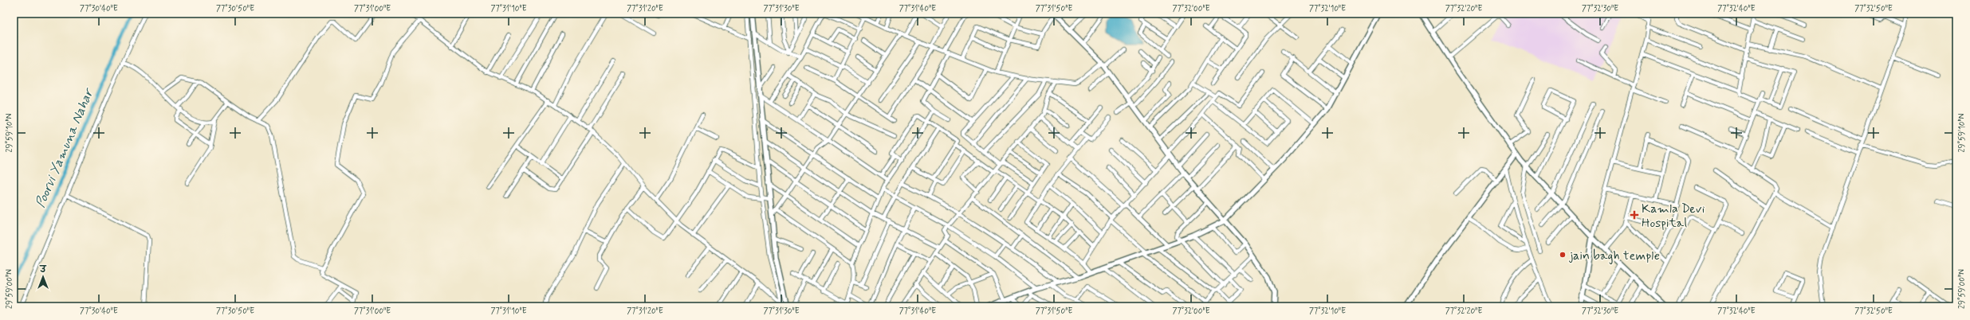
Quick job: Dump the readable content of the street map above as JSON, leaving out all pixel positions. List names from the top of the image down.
{
  "water": ["Poorvi Yamuna Nahar"],
  "places": {
    "health": ["Kamla Devi Hospital"],
    "other": ["jain bagh temple"]
  },
  "north": "top",
  "coordinates": [
    "77°30'40\"E",
    "77°30'50\"E",
    "77°31'00\"E",
    "77°31'10\"E",
    "77°31'20\"E",
    "77°31'30\"E",
    "77°31'40\"E",
    "77°31'50\"E",
    "77°32'00\"E",
    "77°32'10\"E",
    "77°32'20\"E",
    "77°32'30\"E",
    "77°32'40\"E",
    "77°32'50\"E",
    "29°59'10\"N",
    "29°59'00\"N"
  ]
}
